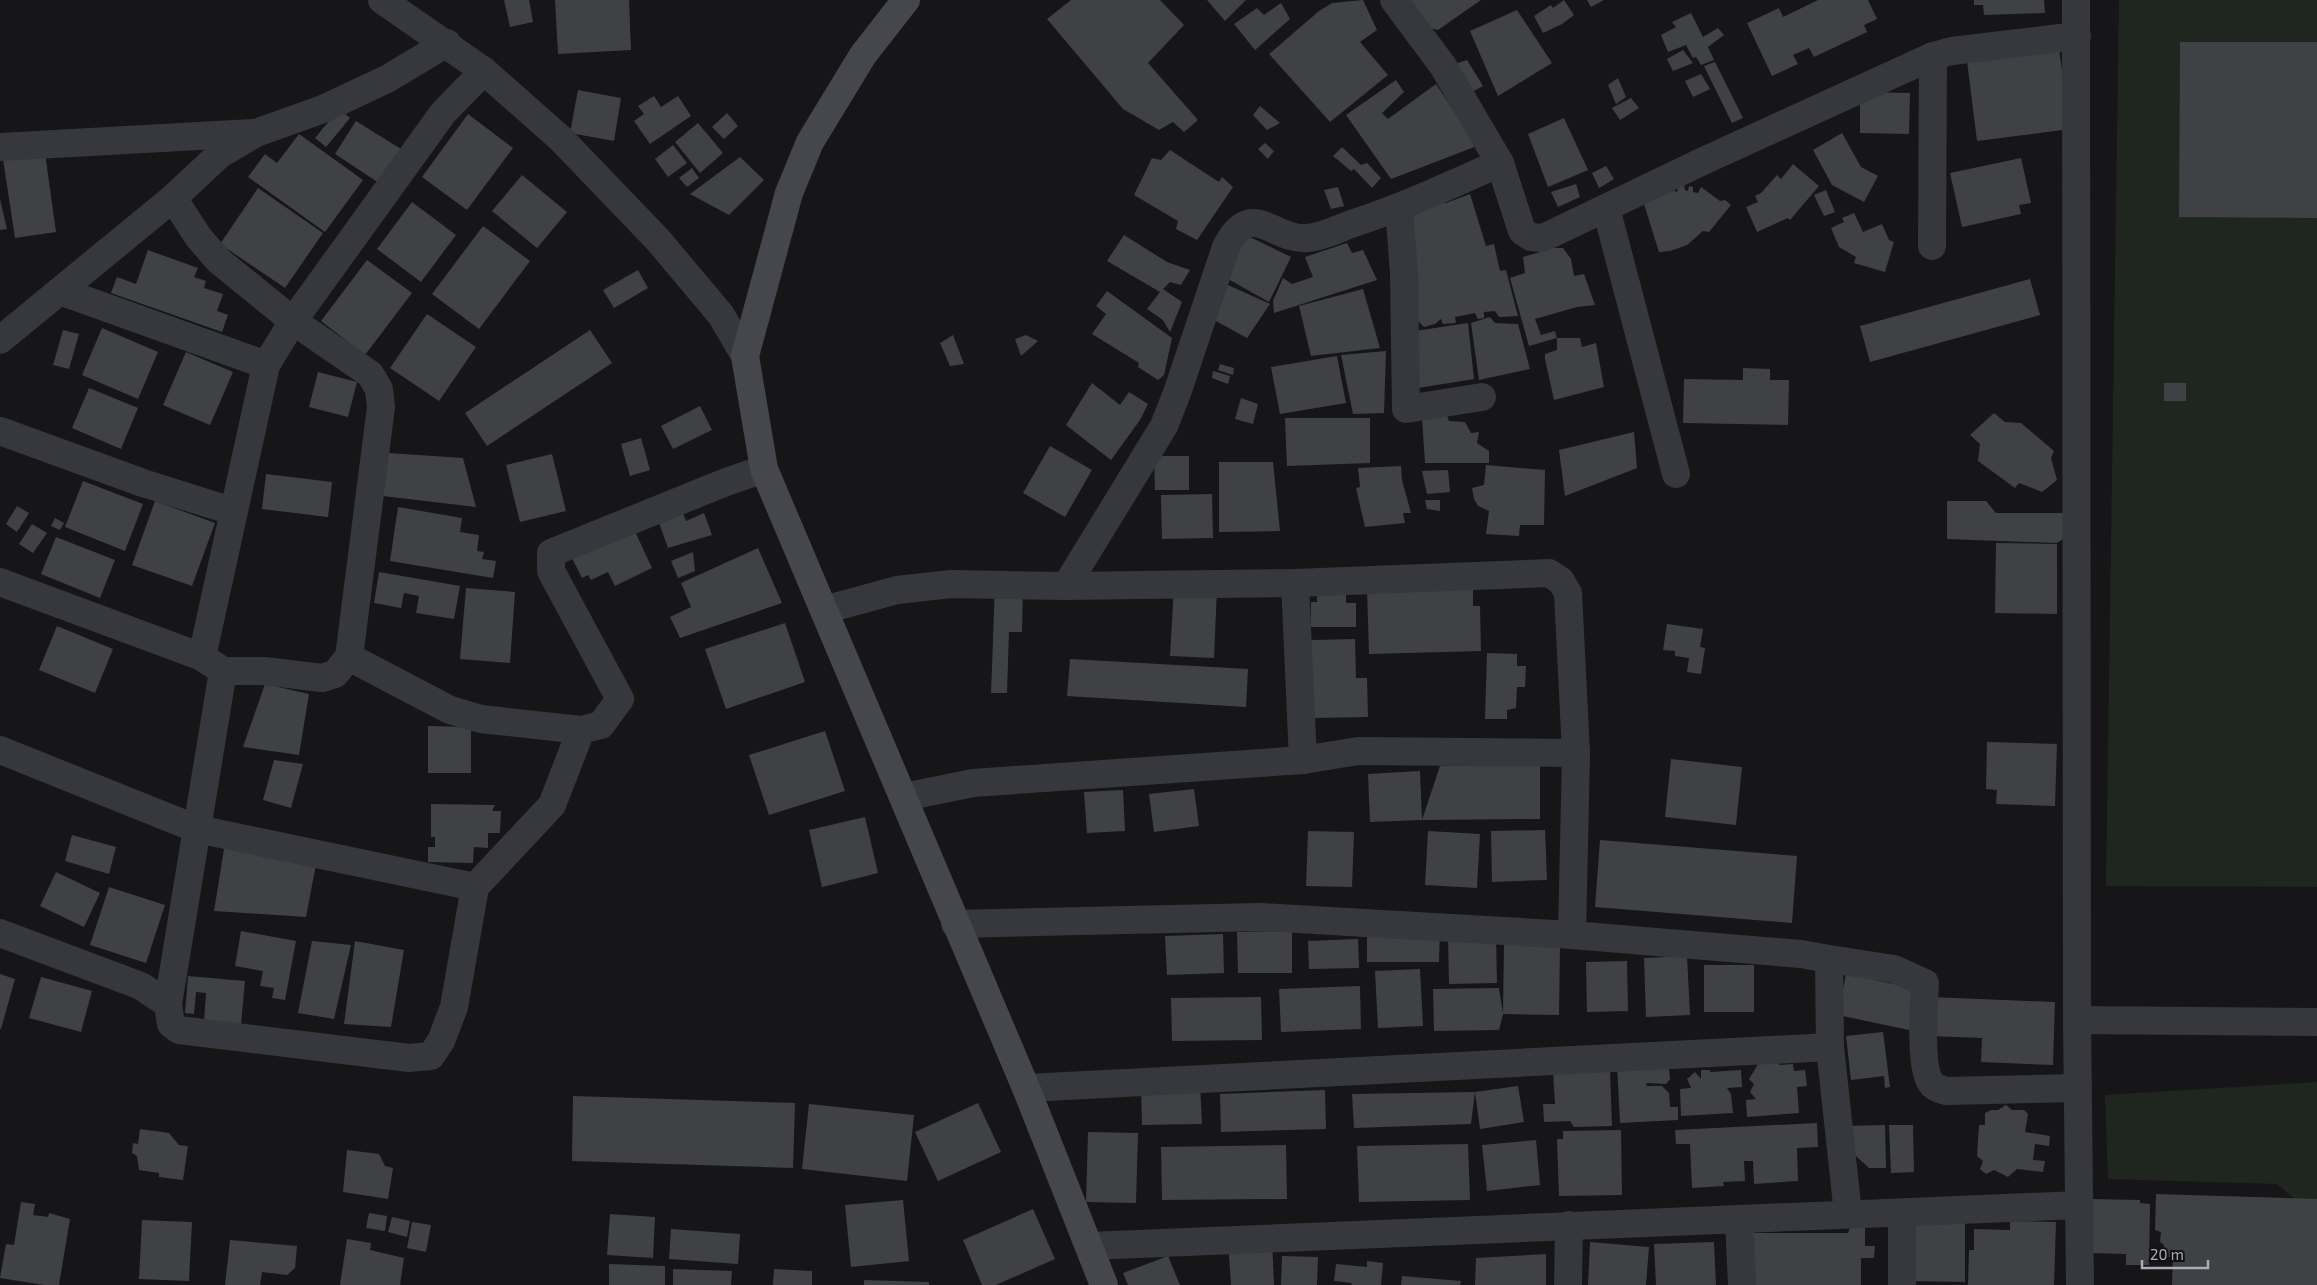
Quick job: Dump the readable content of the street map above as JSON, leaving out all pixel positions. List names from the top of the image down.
{
  "scale_bar": "20 m"
}
